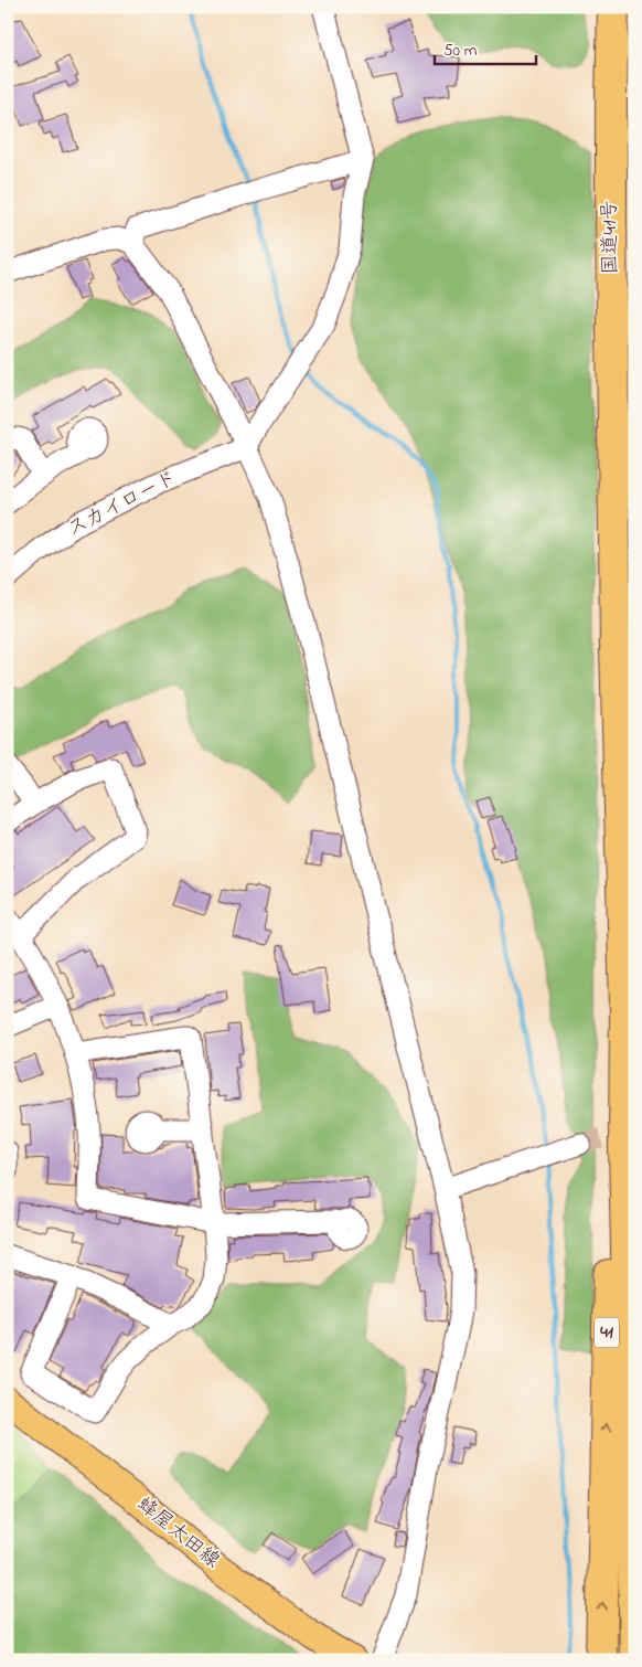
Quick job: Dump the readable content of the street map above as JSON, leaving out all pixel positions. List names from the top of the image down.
{
  "streets": {
    "highway": ["国道41号", "41"],
    "main road": ["蜂屋太田線"],
    "street": ["スカイロード"]
  },
  "crossings": [
    ["国道41号", "41"]
  ],
  "scale_bar": "50 m"
}
